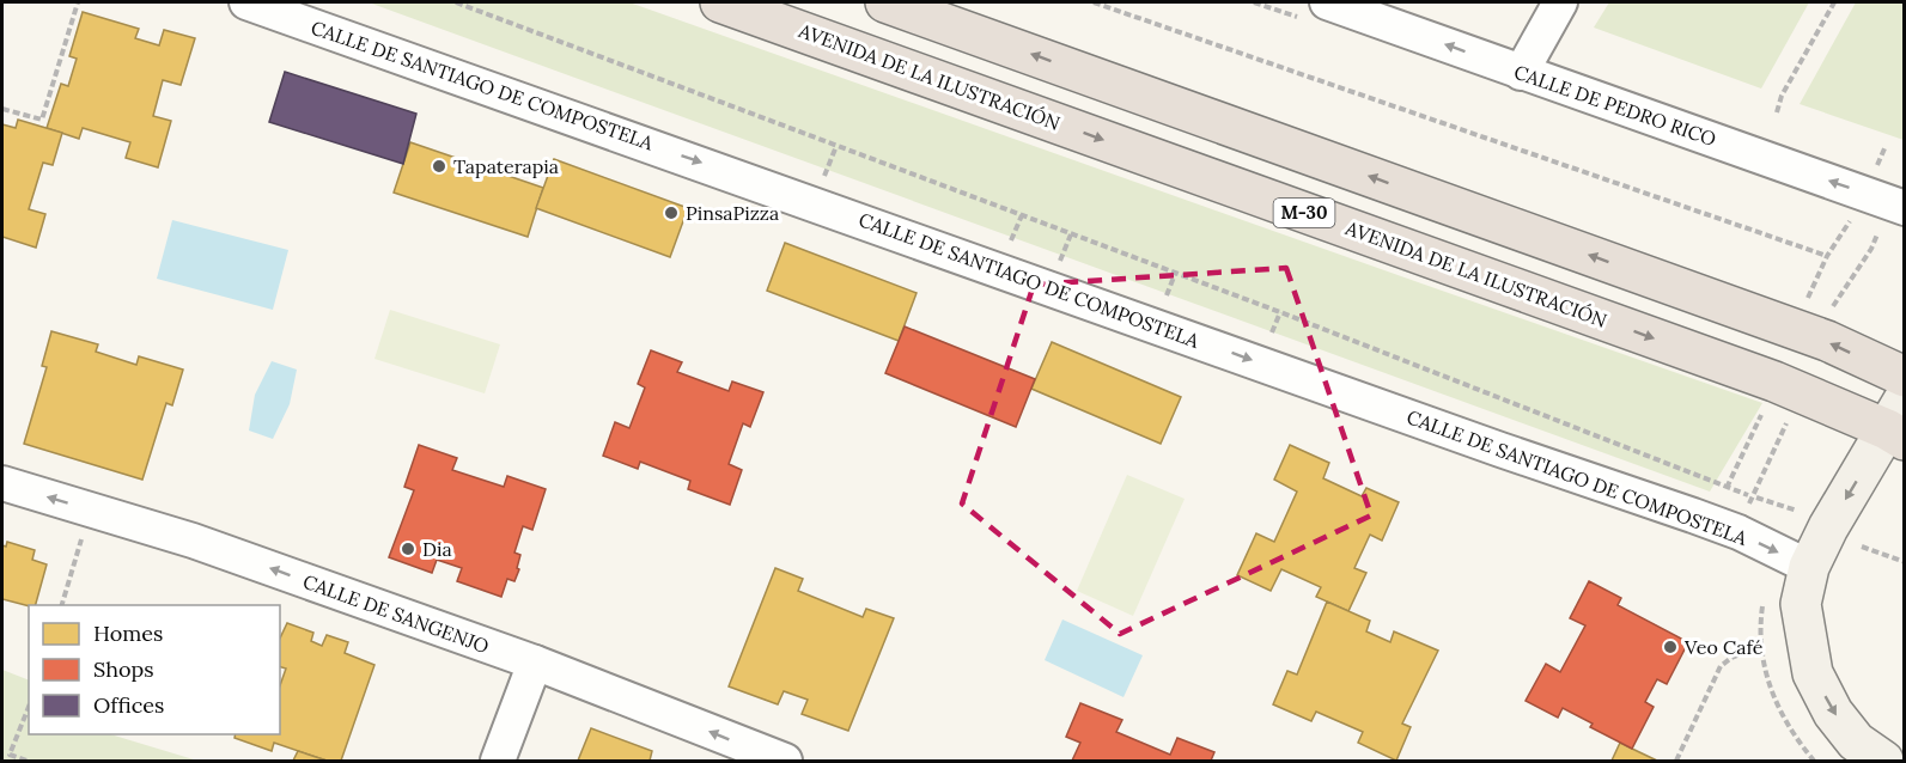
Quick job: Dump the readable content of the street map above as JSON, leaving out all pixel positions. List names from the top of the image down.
{
  "streets": {
    "highway": ["AVENIDA DE LA ILUSTRACIÓN", "M-30"],
    "street": ["CALLE DE SANTIAGO DE COMPOSTELA", "CALLE DE PEDRO RICO", "CALLE DE SANGENJO"]
  },
  "one_way": ["CALLE DE SANTIAGO DE COMPOSTELA", "CALLE DE PEDRO RICO", "CALLE DE SANGENJO"],
  "places": [
    "Tapaterapia",
    "PinsaPizza",
    "Dia",
    "Veo Café"
  ],
  "legend": ["Homes", "Shops", "Offices"]
}
